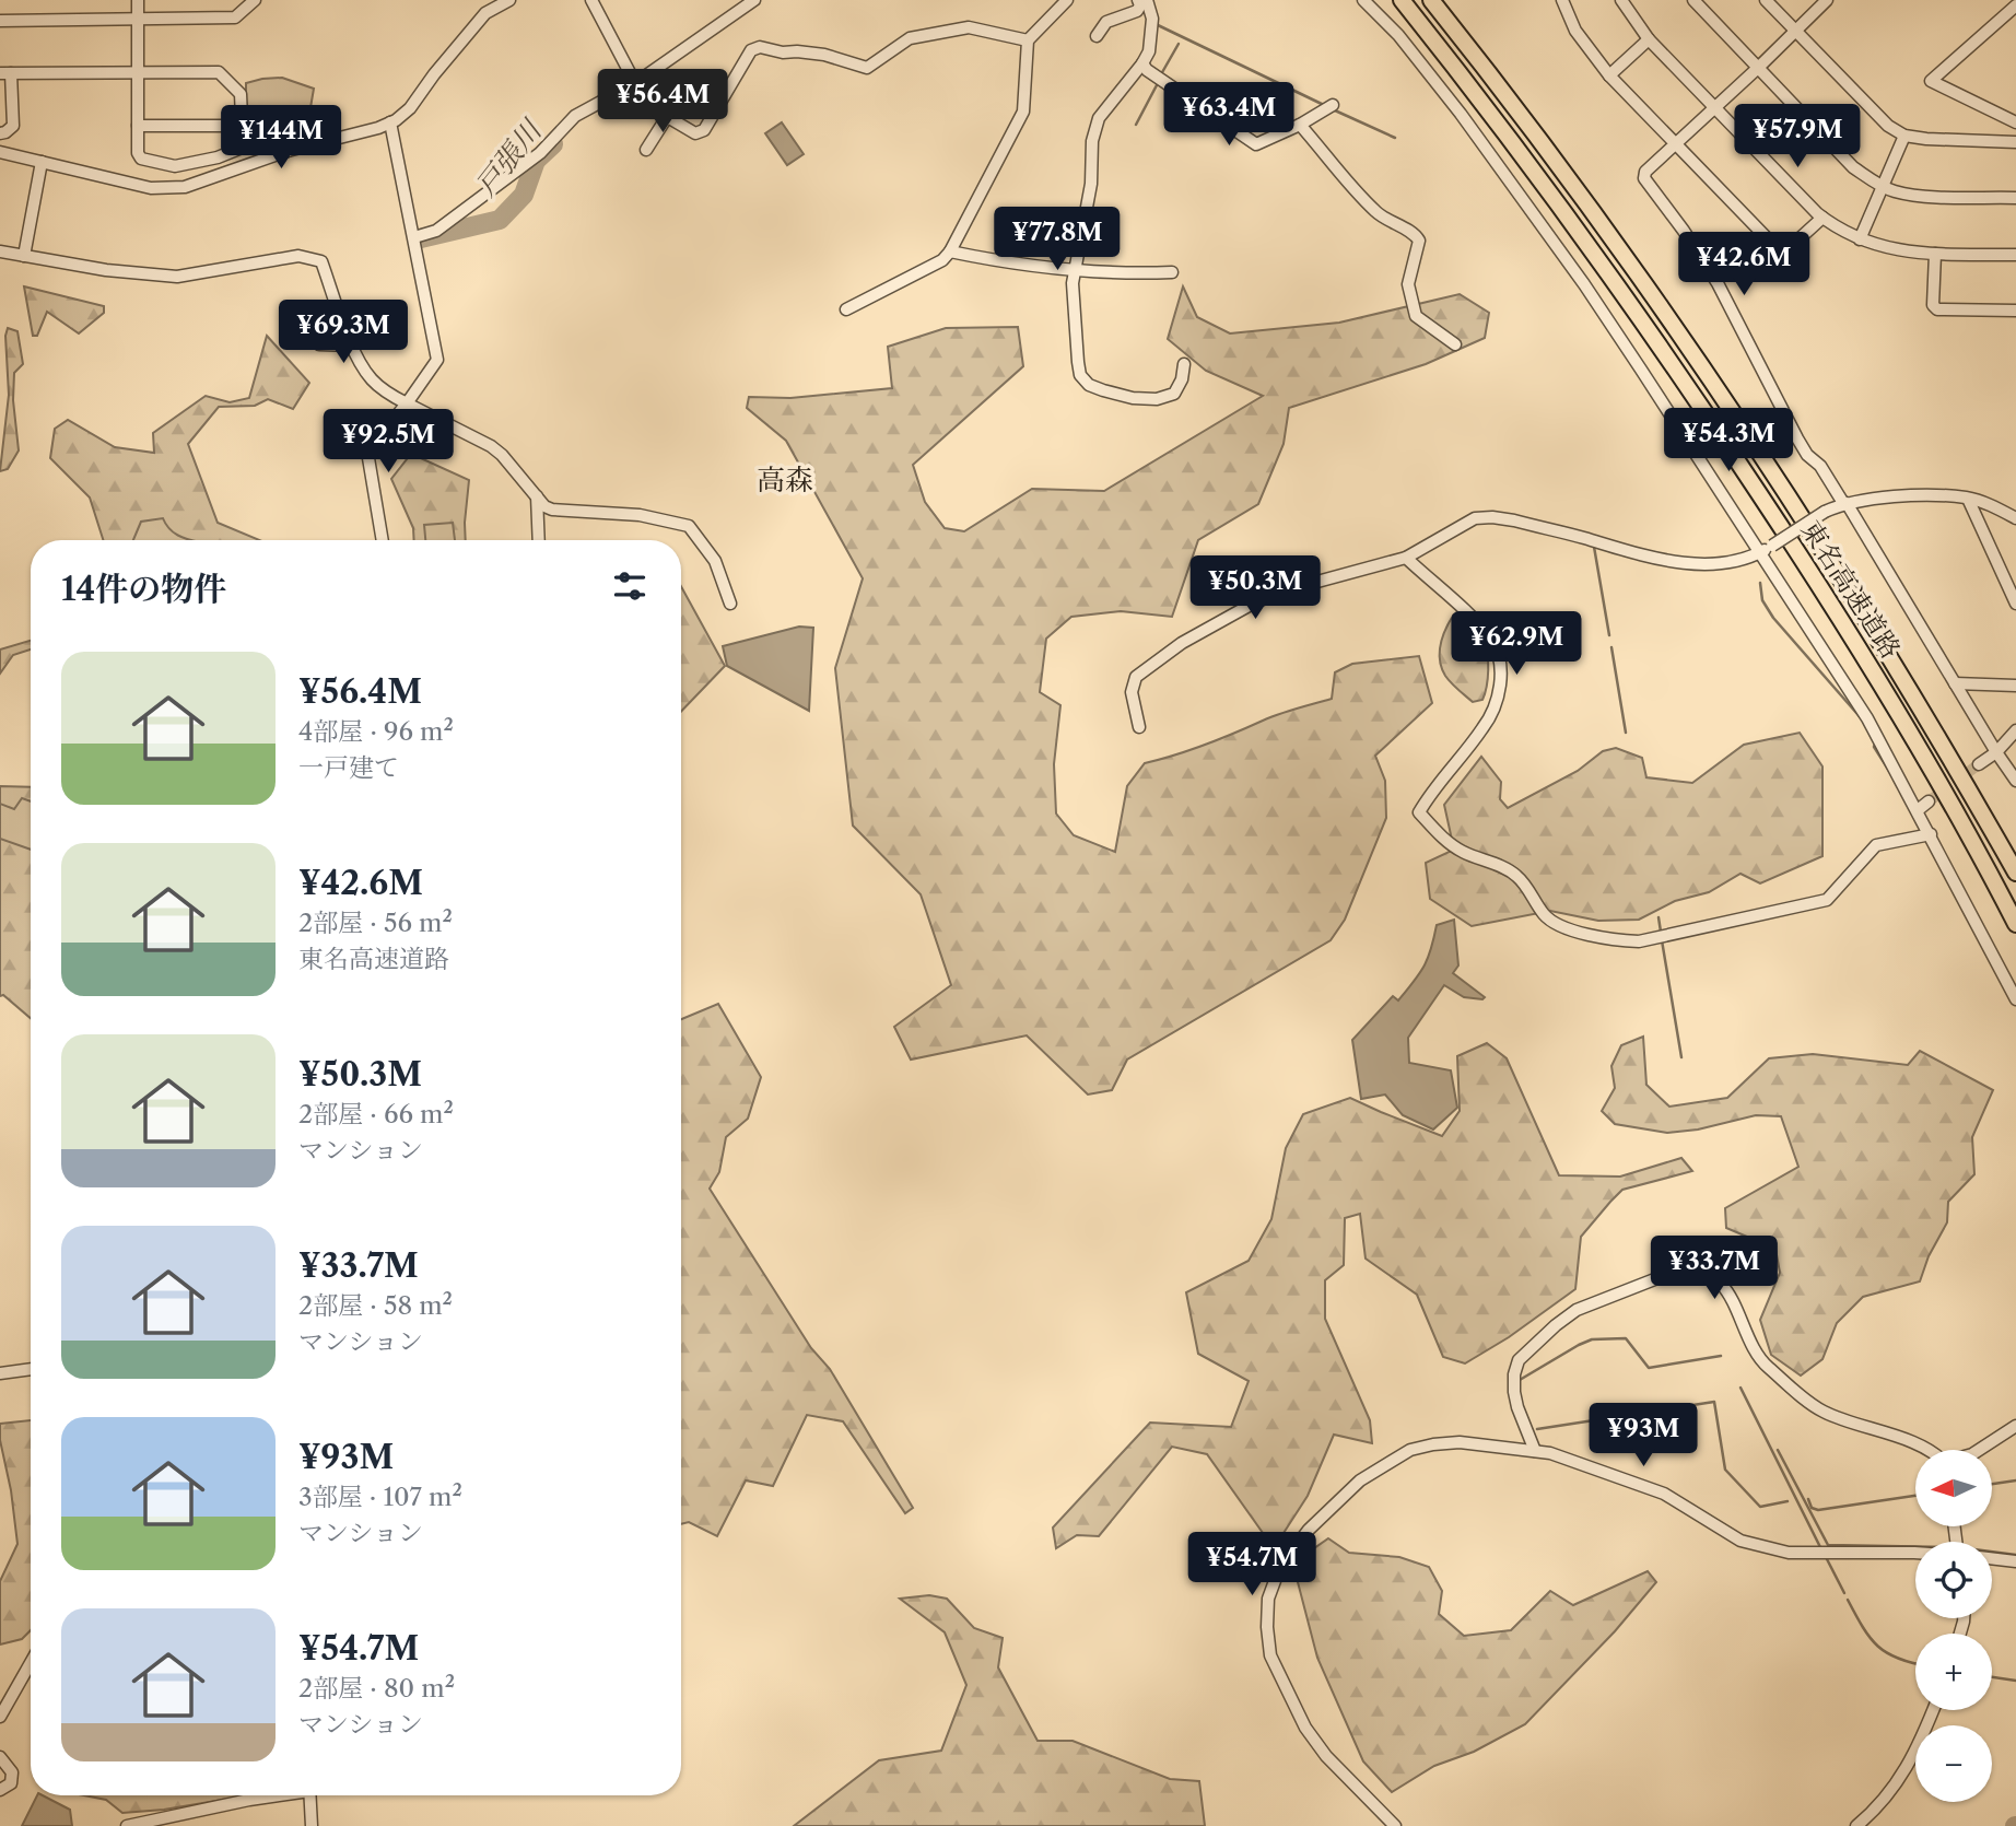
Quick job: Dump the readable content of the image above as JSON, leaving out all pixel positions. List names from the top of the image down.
{
  "streets": {
    "highway": ["東名高速道路"]
  },
  "districts": ["高森"],
  "water": ["戸張川"],
  "north": "left",
  "page": {
    "price": [
      "¥56.4M",
      "¥63.4M",
      "¥57.9M",
      "¥144M",
      "¥77.8M",
      "¥42.6M",
      "¥69.3M",
      "¥54.3M",
      "¥92.5M",
      "¥50.3M",
      "¥62.9M",
      "¥33.7M",
      "¥93M",
      "¥54.7M"
    ],
    "heading": "14件の物件",
    "list": [
      {
        "name": "¥56.4M",
        "note": "4部屋 · 96 m² · 一戸建て"
      },
      {
        "name": "¥42.6M",
        "note": "2部屋 · 56 m² · 東名高速道路"
      },
      {
        "name": "¥50.3M",
        "note": "2部屋 · 66 m² · マンション"
      },
      {
        "name": "¥33.7M",
        "note": "2部屋 · 58 m² · マンション"
      },
      {
        "name": "¥93M",
        "note": "3部屋 · 107 m² · マンション"
      },
      {
        "name": "¥54.7M",
        "note": "2部屋 · 80 m² · マンション"
      }
    ],
    "map_buttons": ["+", "−"]
  }
}
